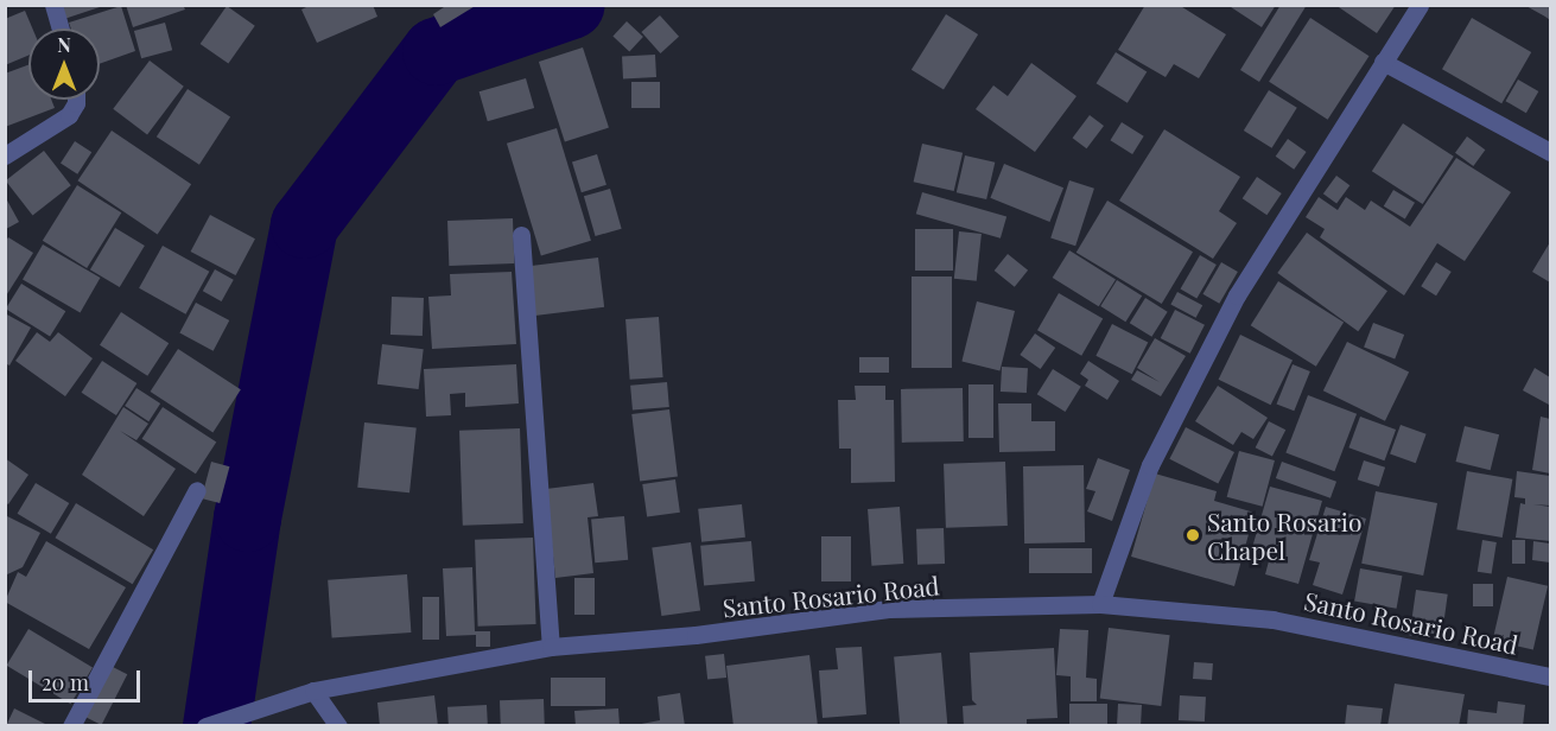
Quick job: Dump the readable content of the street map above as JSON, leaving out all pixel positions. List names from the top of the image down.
{
  "streets": {
    "street": ["Santo Rosario Road"]
  },
  "places": ["Santo Rosario Chapel"],
  "scale_bar": "20 m",
  "north": "top"
}
